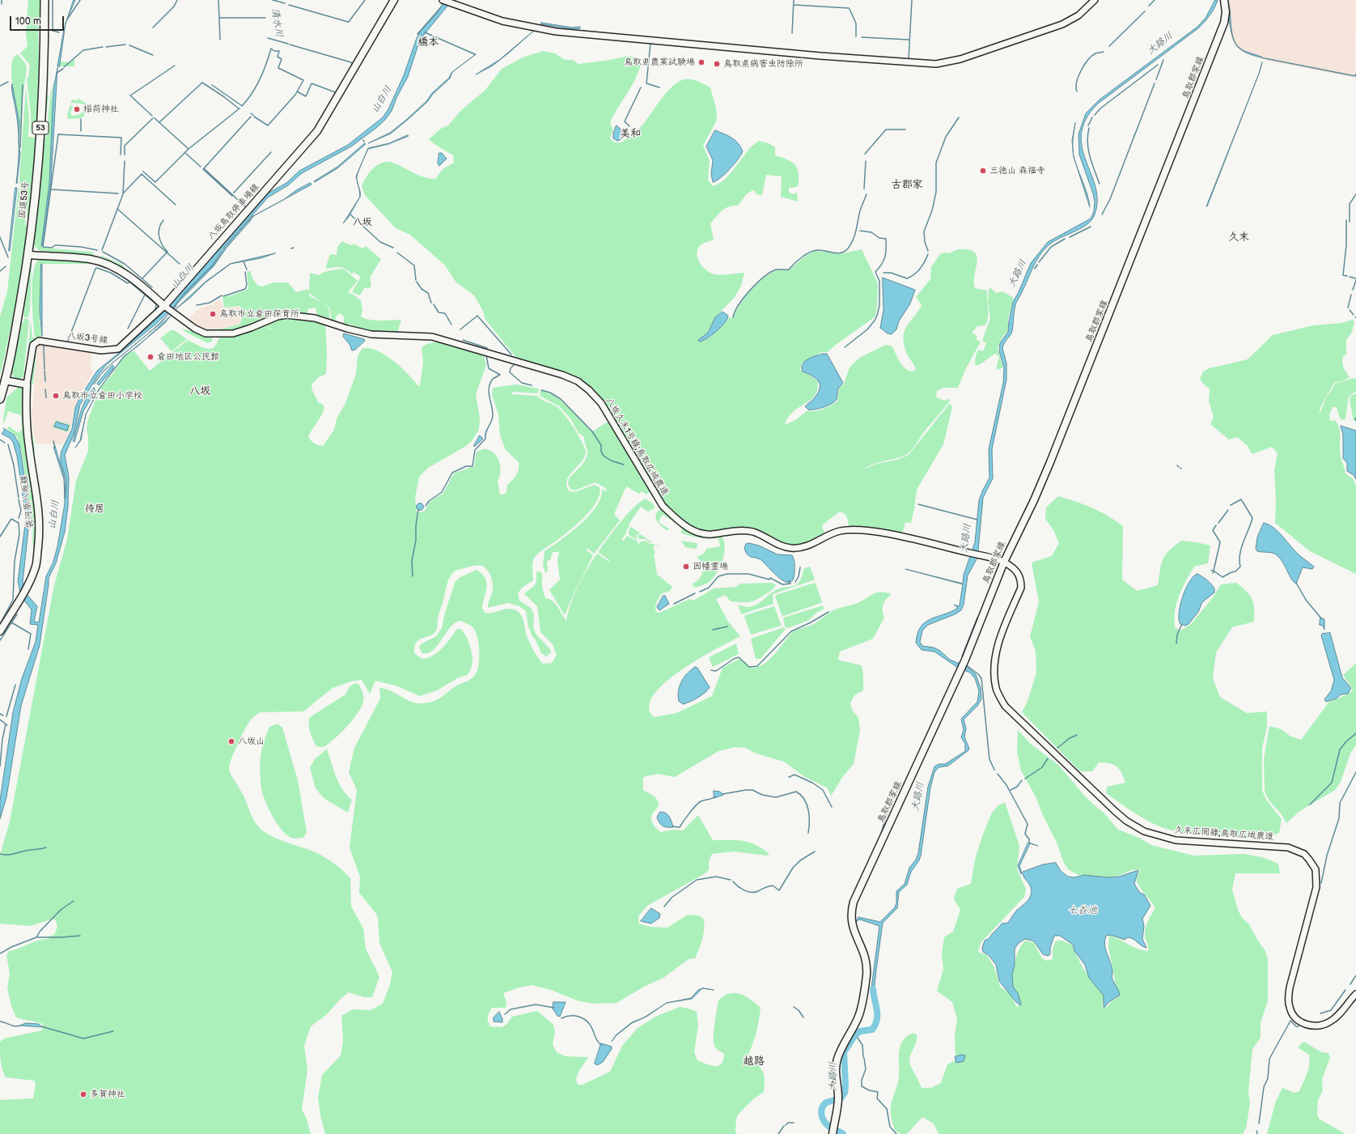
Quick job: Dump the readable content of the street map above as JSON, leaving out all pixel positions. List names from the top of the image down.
{
  "streets": {
    "highway": ["53", "国道53号"],
    "main road": ["鳥取郡家線", "八坂鳥取停車場線", "袋河原八坂線"],
    "street": ["八坂3号線", "八坂久末1号線;鳥取広域農道", "久末広岡線;鳥取広域農道"]
  },
  "crossings": [
    ["鳥取郡家線", "八坂久末1号線;鳥取広域農道"],
    ["鳥取郡家線", "久末広岡線;鳥取広域農道"],
    ["八坂鳥取停車場線", "八坂3号線"],
    ["八坂鳥取停車場線", "八坂久末1号線;鳥取広域農道"],
    ["八坂3号線", "八坂久末1号線;鳥取広域農道"],
    ["八坂3号線", "袋河原八坂線"],
    ["八坂久末1号線;鳥取広域農道", "久末広岡線;鳥取広域農道"]
  ],
  "districts": [
    "橋本",
    "美和",
    "古郡家",
    "八坂",
    "久末",
    "八坂",
    "待居",
    "越路"
  ],
  "water": [
    "清水川",
    "大路川",
    "山白川",
    "七谷池"
  ],
  "places": [
    "鳥取県農業試験場",
    "鳥取県病害虫防除所",
    "稲荷神社",
    "三徳山 森福寺",
    "鳥取市立倉田保育所",
    "倉田地区公民館",
    "鳥取市立倉田小学校",
    "因幡霊場",
    "八坂山",
    "多賀神社"
  ],
  "scale_bar": "100 m"
}
